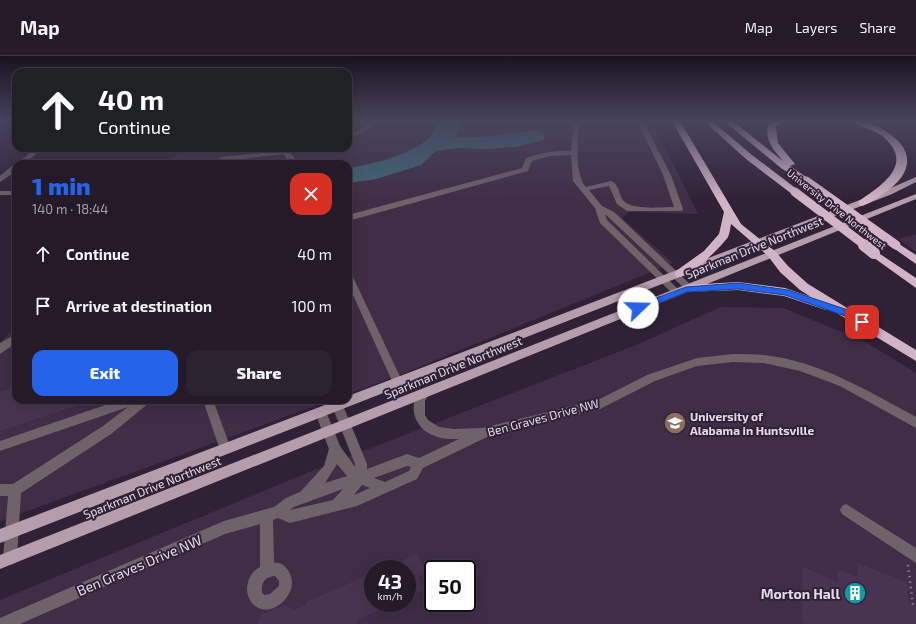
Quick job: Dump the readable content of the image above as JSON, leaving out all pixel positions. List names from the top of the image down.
{
  "streets": {
    "highway": ["University Drive Northwest"],
    "main road": ["Sparkman Drive Northwest"],
    "street": ["Ben Graves Drive NW"]
  },
  "places": {
    "school or university": ["University of Alabama in Huntsville"],
    "building": ["Morton Hall"]
  },
  "page": {
    "header": "Map",
    "nav": ["Map", "Layers", "Share"],
    "turn": ["40 m", "Continue"],
    "heading": ["1 min", "140 m · 18:44"],
    "list": [
      {
        "name": "Continue",
        "value": "40 m"
      },
      {
        "name": "Arrive at destination",
        "value": "100 m"
      }
    ],
    "buttons": ["Exit", "Share"],
    "speed": "43 km/h",
    "limit": "50"
  }
}
